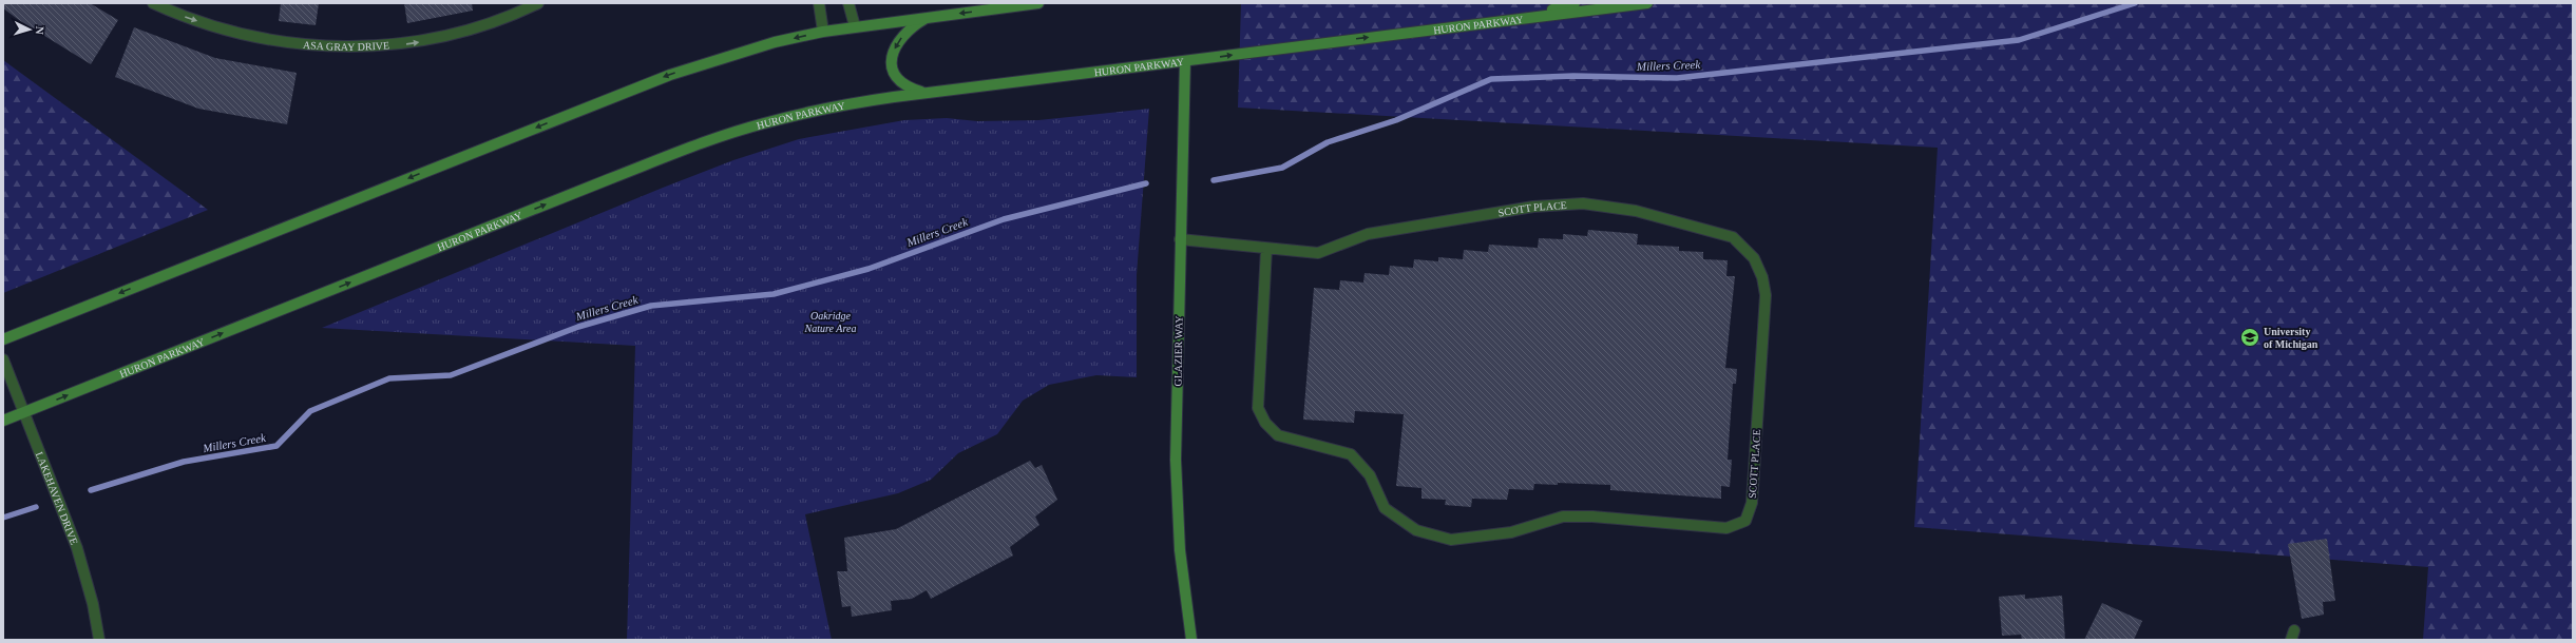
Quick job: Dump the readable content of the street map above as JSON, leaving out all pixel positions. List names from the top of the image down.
{
  "streets": {
    "main road": ["HURON PARKWAY", "GLAZIER WAY"],
    "street": ["ASA GRAY DRIVE", "SCOTT PLACE", "LAKEHAVEN DRIVE"]
  },
  "crossings": [
    ["HURON PARKWAY", "GLAZIER WAY"],
    ["HURON PARKWAY", "LAKEHAVEN DRIVE"],
    ["SCOTT PLACE", "GLAZIER WAY"]
  ],
  "one_way": ["ASA GRAY DRIVE"],
  "water": ["Millers Creek"],
  "parks": ["Oakridge Nature Area"],
  "places": {
    "school or university": ["University of Michigan"]
  },
  "north": "right"
}
